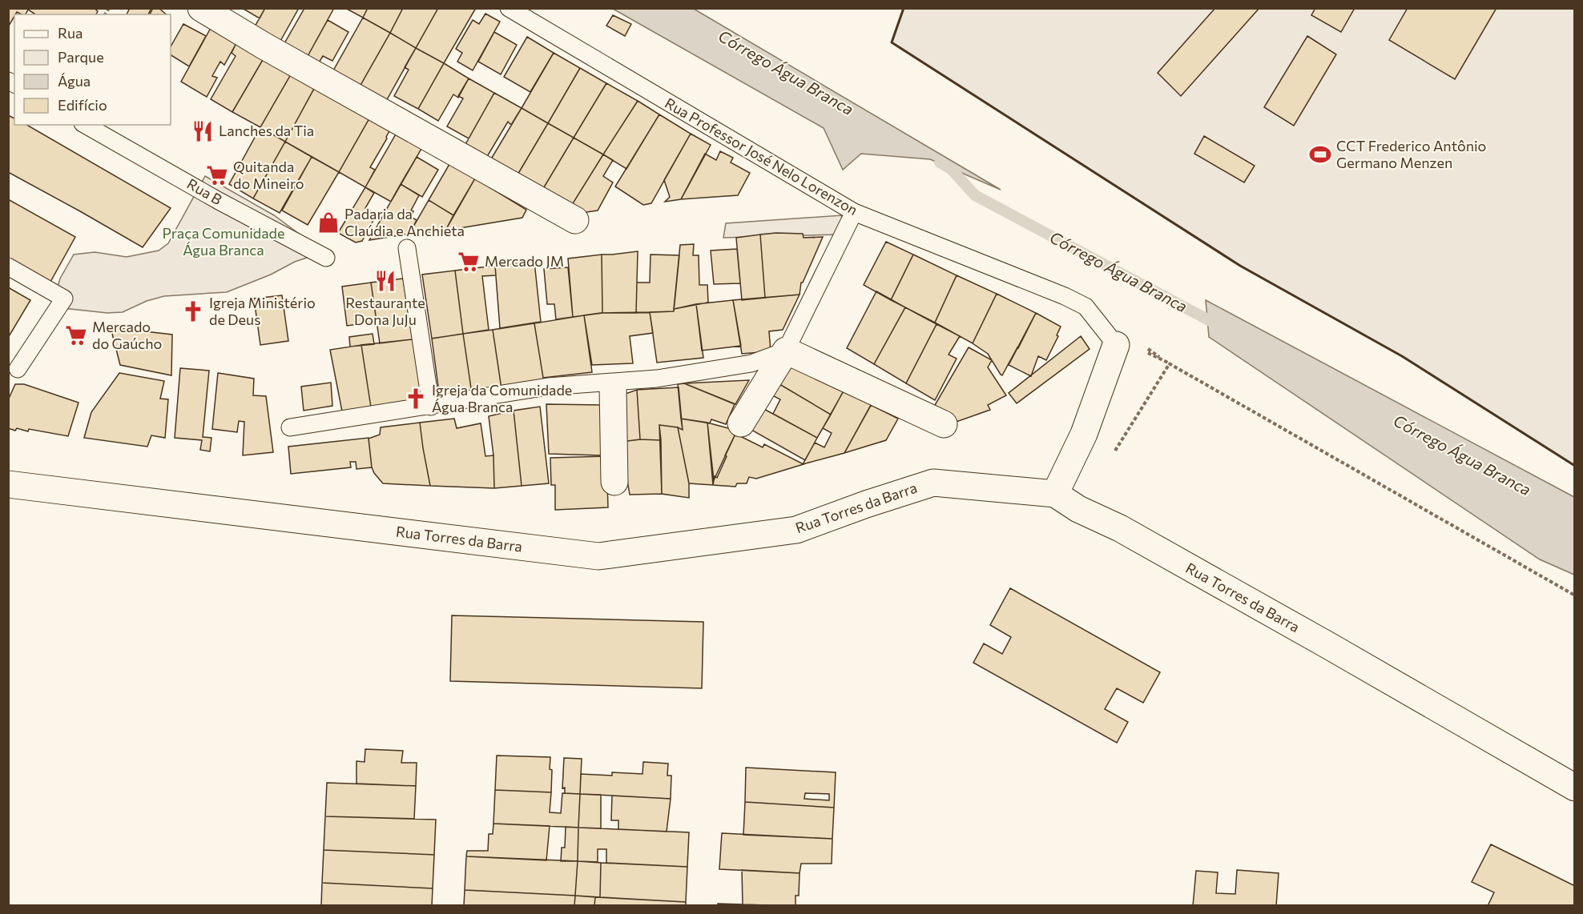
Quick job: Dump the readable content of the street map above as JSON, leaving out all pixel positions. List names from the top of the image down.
{
  "streets": {
    "street": ["Rua Torres da Barra"],
    "lane": ["Rua Professor José Nelo Lorenzon", "Rua B"]
  },
  "water": ["Córrego Água Branca"],
  "parks": ["Praça Comunidade Água Branca"],
  "places": {
    "restaurant": ["Lanches da Tia", "Restaurante Dona JuJu"],
    "sports": ["CCT Frederico Antônio Germano Menzen"],
    "supermarket": ["Quitanda do Mineiro", "Mercado JM", "Mercado do Gaúcho"],
    "shop": ["Padaria da Claúdia e Anchieta"],
    "church": ["Igreja Ministério de Deus", "Igreja da Comunidade Água Branca"]
  },
  "legend": [
    "Rua",
    "Parque",
    "Água",
    "Edifício"
  ]
}
